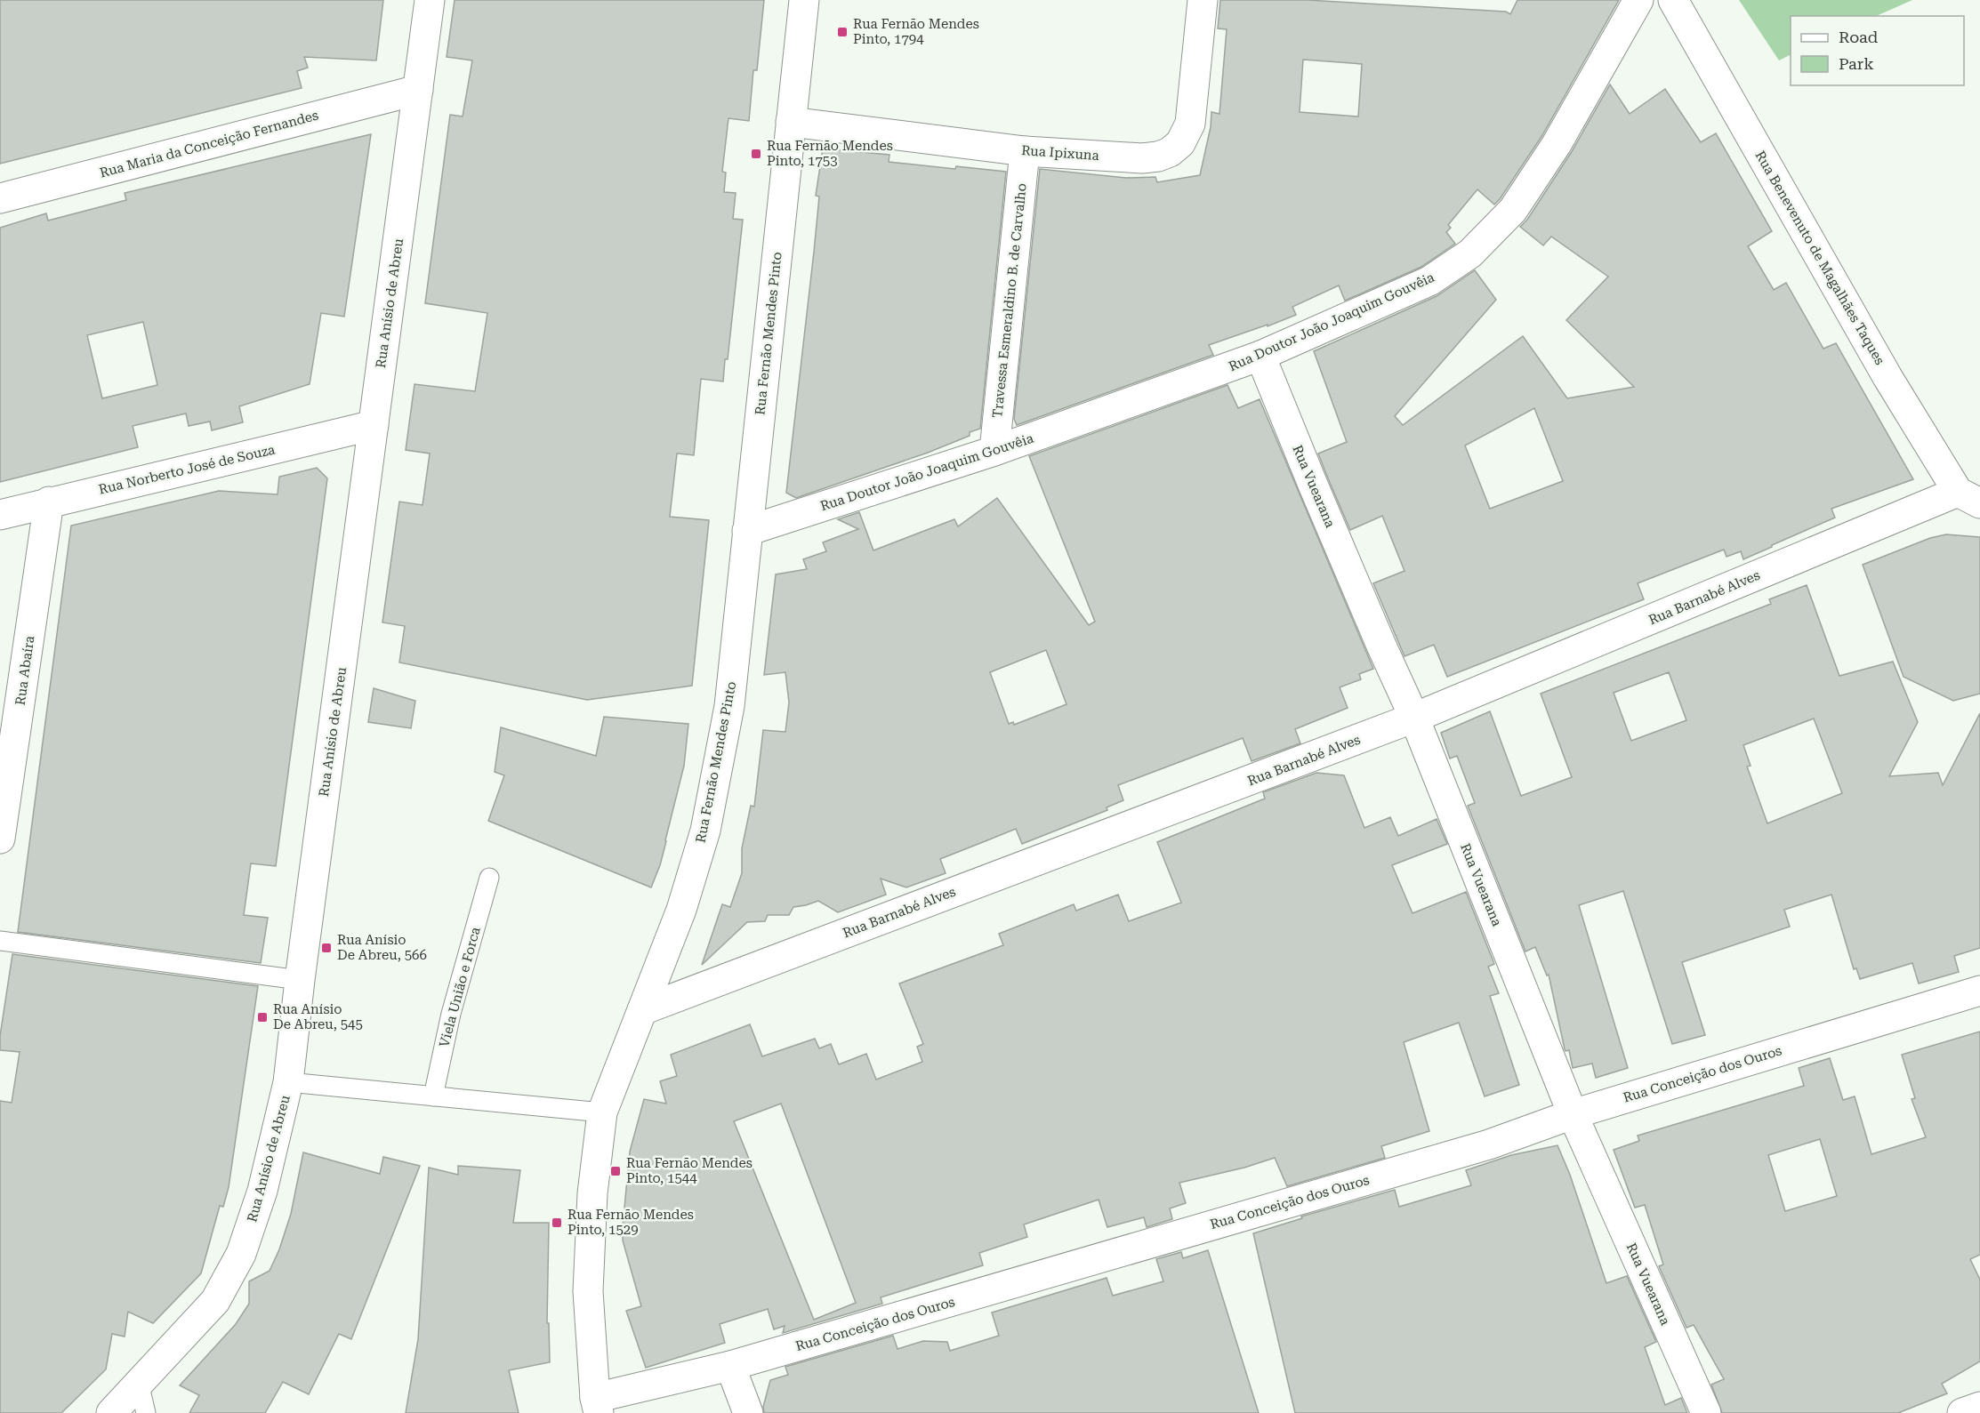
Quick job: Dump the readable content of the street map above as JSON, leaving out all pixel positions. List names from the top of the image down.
{
  "streets": {
    "street": [
      "Rua Maria da Conceição Fernandes",
      "Rua Ipixuna",
      "Rua Benevenuto de Magalhães Taques",
      "Travessa Esmeraldino B. de Carvalho",
      "Rua Anísio de Abreu",
      "Rua Doutor João Joaquim Gouvêia",
      "Rua Fernão Mendes Pinto",
      "Rua Norberto José de Souza",
      "Rua Vuearana",
      "Rua Barnabé Alves",
      "Rua Abaíra",
      "Rua Conceição dos Ouros"
    ],
    "lane": ["Viela União e Forca"]
  },
  "crossings": [
    ["Rua Maria da Conceição Fernandes", "Rua Anísio de Abreu"],
    ["Rua Ipixuna", "Travessa Esmeraldino B. de Carvalho"],
    ["Rua Ipixuna", "Rua Fernão Mendes Pinto"],
    ["Rua Benevenuto de Magalhães Taques", "Rua Barnabé Alves"],
    ["Travessa Esmeraldino B. de Carvalho", "Rua Doutor João Joaquim Gouvêia"],
    ["Rua Anísio de Abreu", "Rua Norberto José de Souza"],
    ["Rua Doutor João Joaquim Gouvêia", "Rua Fernão Mendes Pinto"],
    ["Rua Doutor João Joaquim Gouvêia", "Rua Vuearana"],
    ["Rua Fernão Mendes Pinto", "Rua Barnabé Alves"],
    ["Rua Fernão Mendes Pinto", "Rua Conceição dos Ouros"],
    ["Rua Norberto José de Souza", "Rua Abaíra"],
    ["Rua Vuearana", "Rua Barnabé Alves"],
    ["Rua Vuearana", "Rua Conceição dos Ouros"]
  ],
  "places": {
    "transit": [
      "Rua Fernão Mendes Pinto, 1794",
      "Rua Fernão Mendes Pinto, 1753",
      "Rua Anísio De Abreu, 566",
      "Rua Anísio De Abreu, 545",
      "Rua Fernão Mendes Pinto, 1544",
      "Rua Fernão Mendes Pinto, 1529"
    ]
  },
  "legend": ["Road", "Park"]
}
